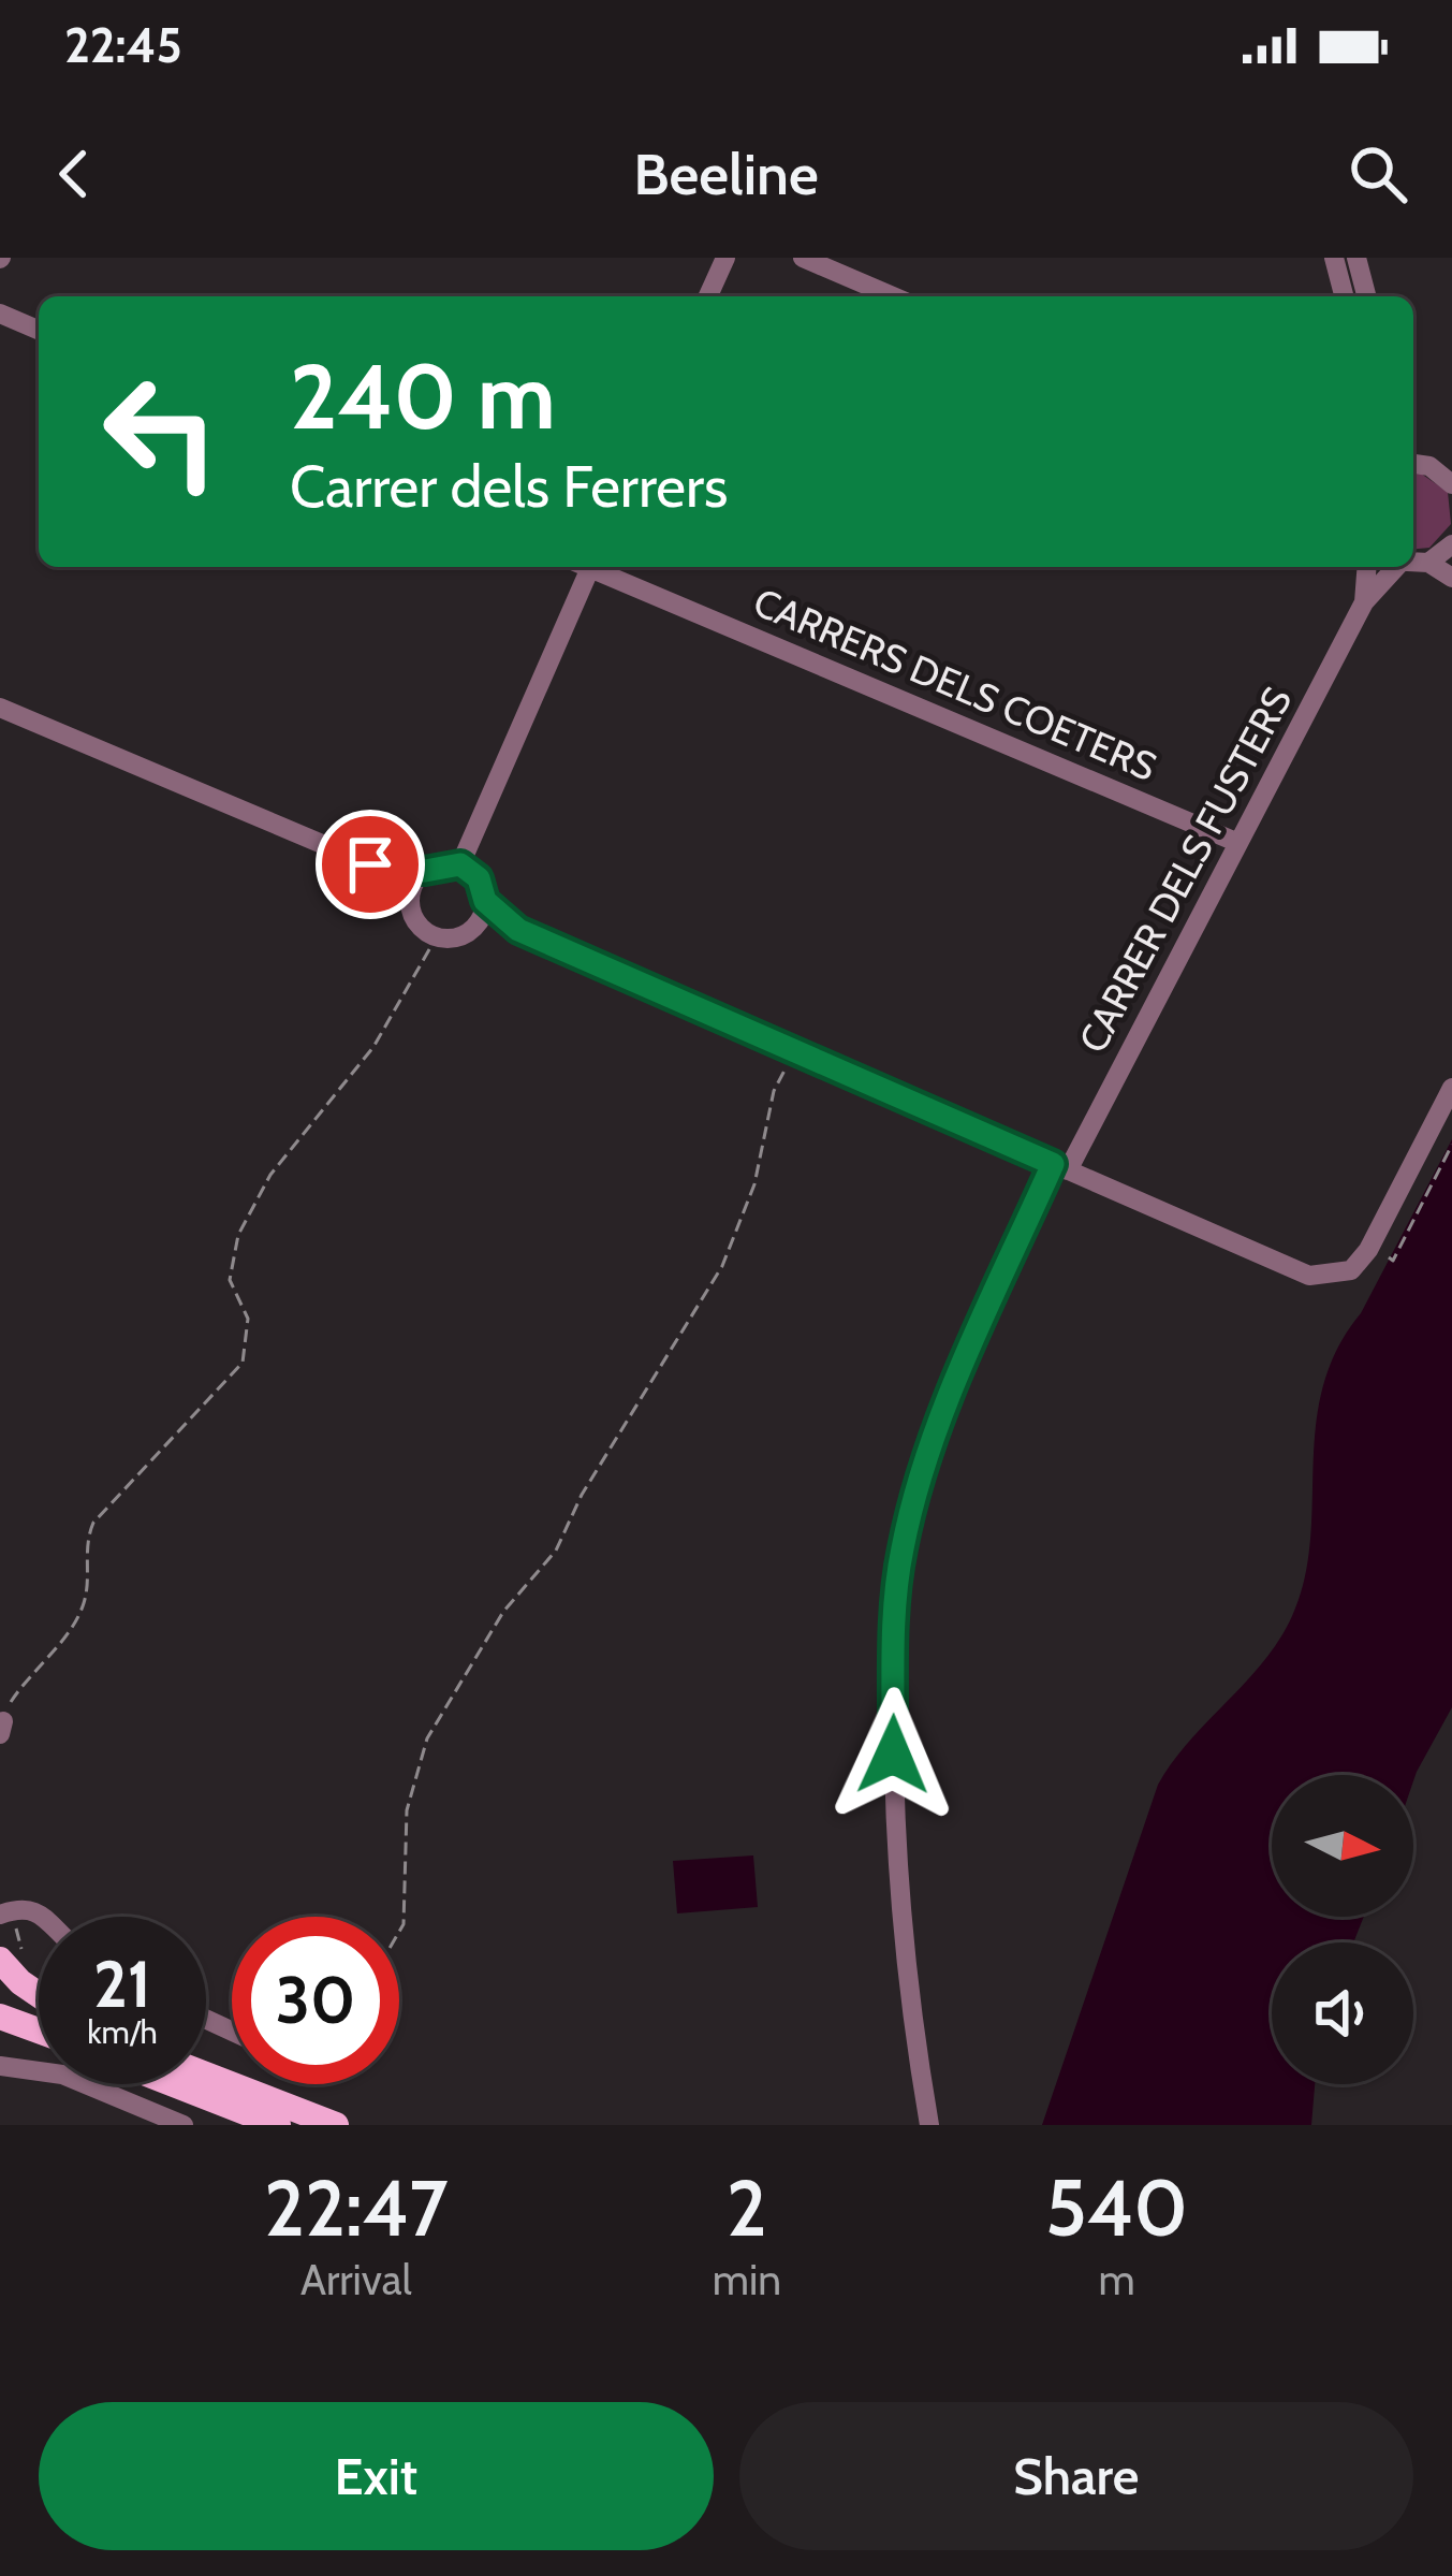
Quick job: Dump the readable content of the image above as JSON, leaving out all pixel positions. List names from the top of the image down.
{
  "streets": {
    "street": ["CARRERS DELS COETERS", "CARRER DELS FUSTERS"]
  },
  "crossings": [
    ["CARRERS DELS COETERS", "CARRER DELS FUSTERS"]
  ],
  "north": "right",
  "page": {
    "status": "22:45",
    "header": "Beeline",
    "turn": ["240 m", "Carrer dels Ferrers"],
    "speed": "21 km/h",
    "limit": "30",
    "eta": [
      "22:47",
      "Arrival",
      "2",
      "min",
      "540",
      "m"
    ],
    "buttons": ["Exit", "Share"]
  }
}
